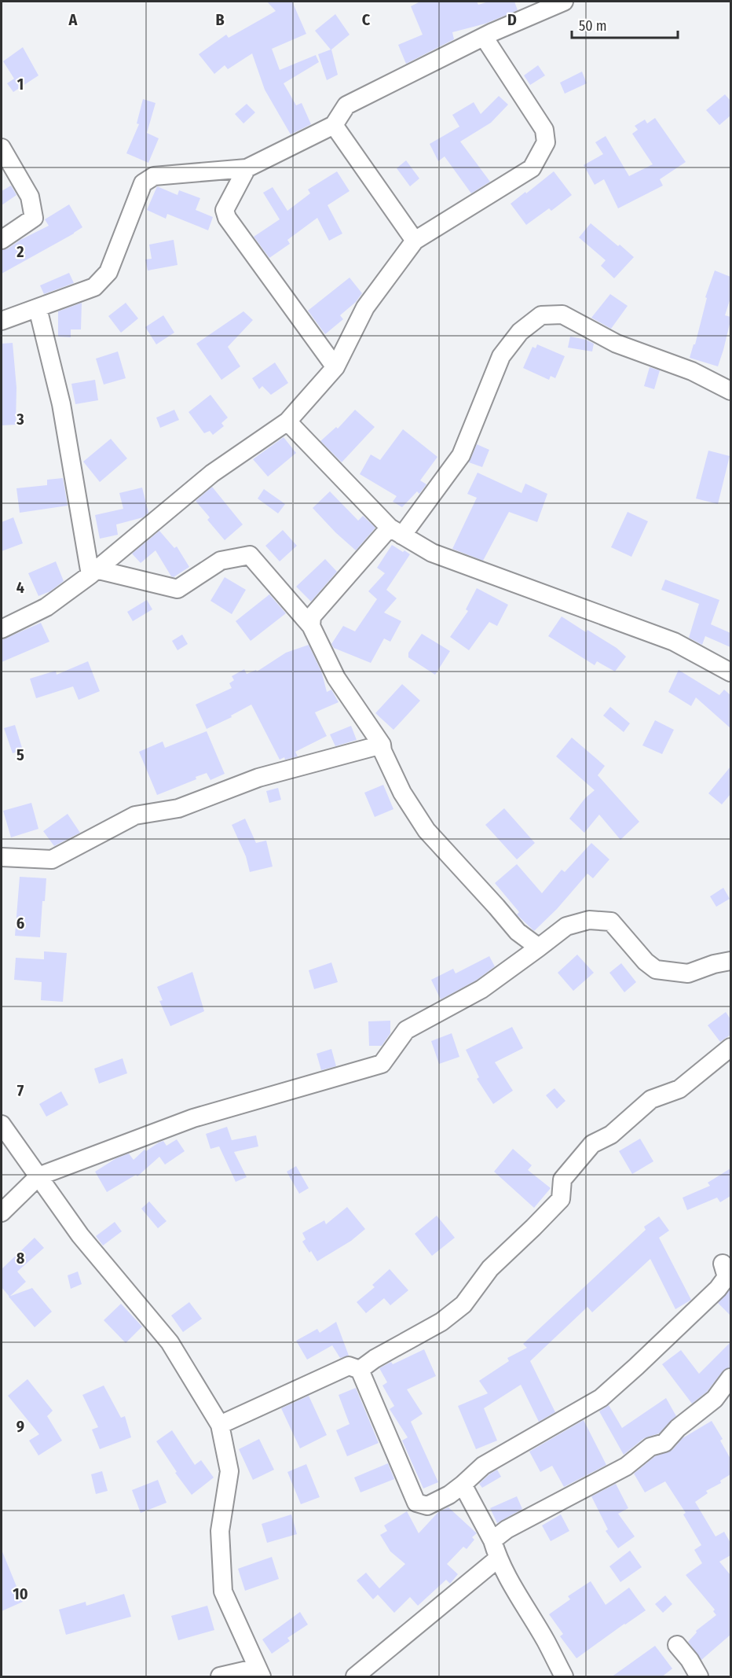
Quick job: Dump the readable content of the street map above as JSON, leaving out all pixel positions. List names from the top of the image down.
{
  "scale_bar": "50 m",
  "grid": {
    "columns": [
      "A",
      "B",
      "C",
      "D"
    ],
    "rows": [
      "1",
      "2",
      "3",
      "4",
      "5",
      "6",
      "7",
      "8",
      "9",
      "10"
    ]
  }
}
